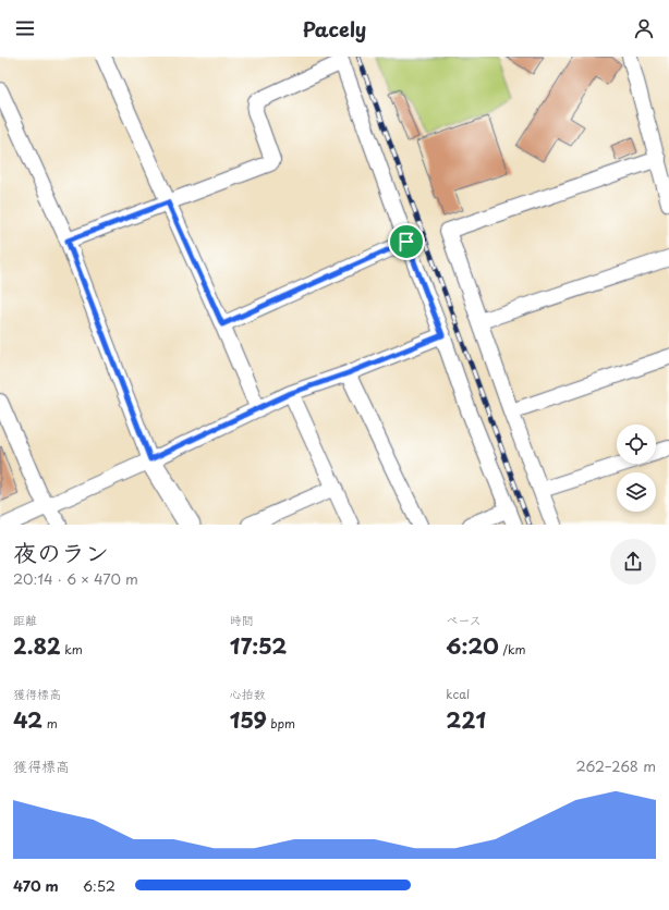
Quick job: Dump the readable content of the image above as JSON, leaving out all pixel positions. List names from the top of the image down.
{
  "page": {
    "header": "Pacely",
    "heading": ["夜のラン", "20:14 · 6 × 470 m"],
    "stats": [
      ["距離", "2.82 km"],
      ["時間", "17:52"],
      ["ペース", "6:20 /km"],
      ["獲得標高", "42 m"],
      ["心拍数", "159 bpm"],
      ["kcal", "221"]
    ],
    "chart": ["獲得標高", "262–268 m"],
    "list": [
      {
        "name": "470 m",
        "note": "6:52"
      }
    ]
  }
}
